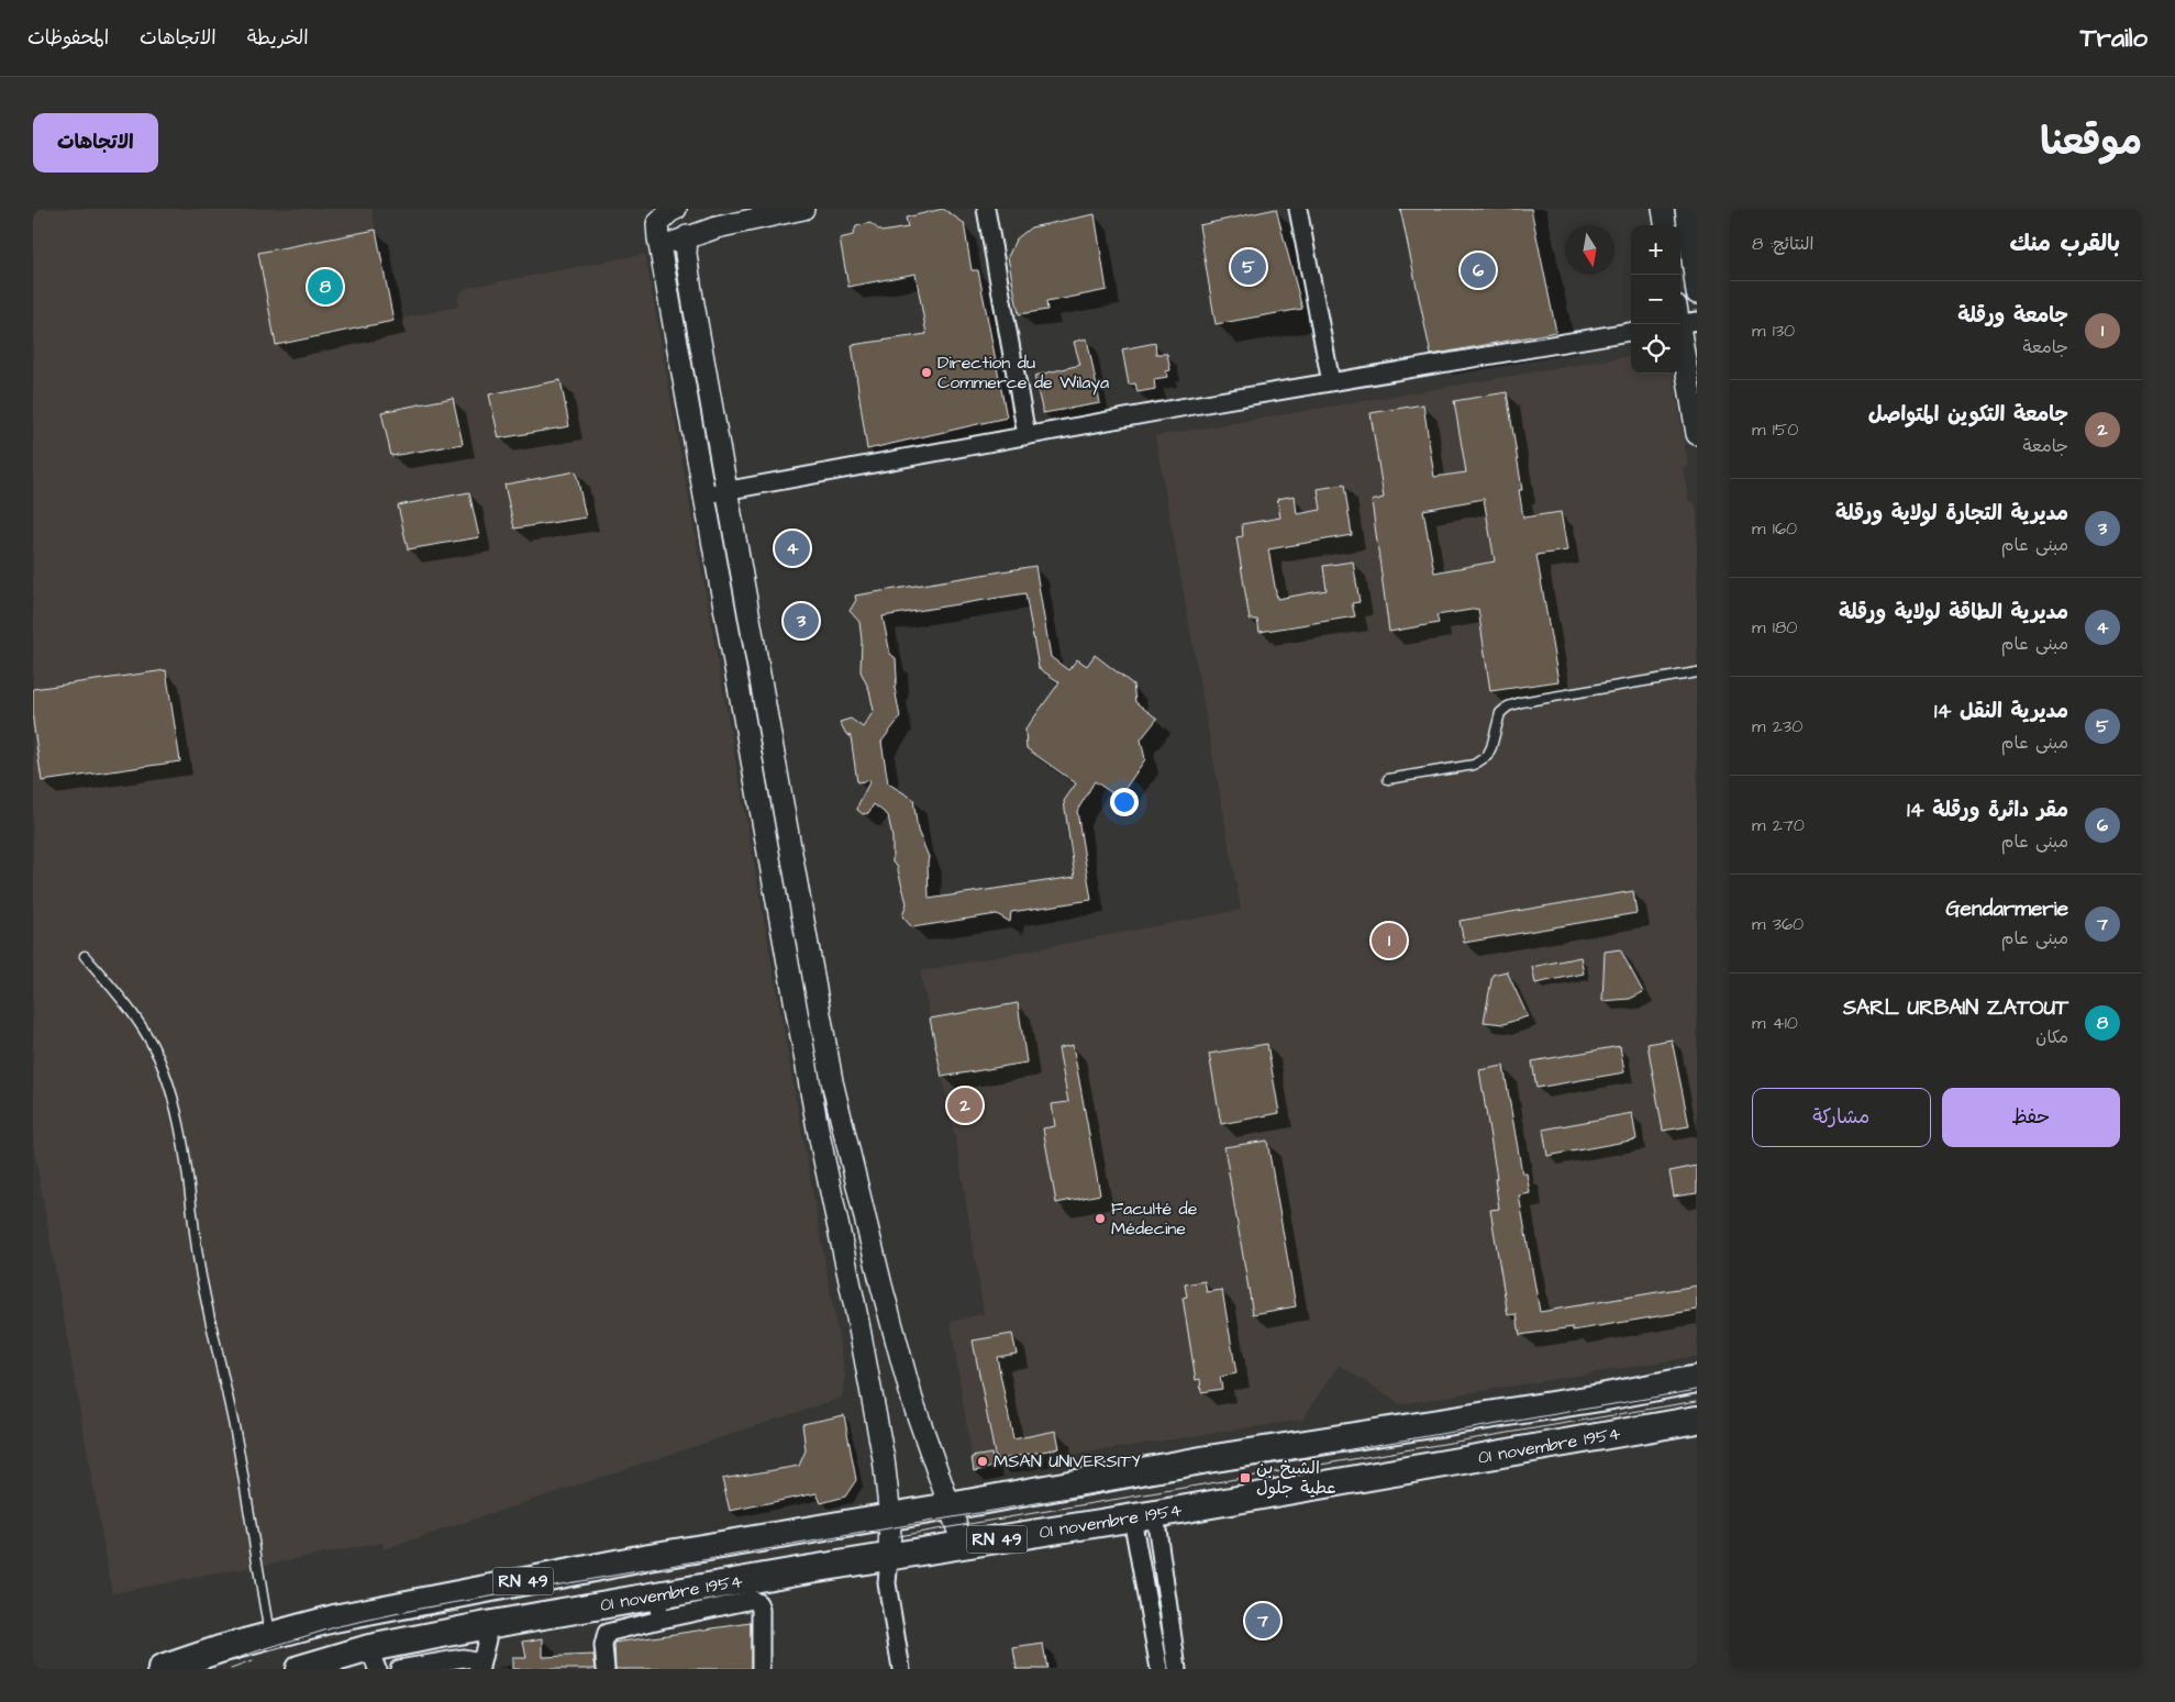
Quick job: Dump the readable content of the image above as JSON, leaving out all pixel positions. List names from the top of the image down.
{
  "streets": {
    "main road": ["01 novembre 1954", "RN 49"]
  },
  "places": {
    "other": ["Direction du Commerce de Wilaya", "Faculté de Médecine", "MSAN UNIVERSITY"],
    "transit": ["الشيخ بن عطية جلول"]
  },
  "north": "bottom",
  "page": {
    "header": "Trailo",
    "nav": ["الخريطة", "الاتجاهات", "المحفوظات"],
    "title": "موقعنا",
    "buttons": [
      "الاتجاهات",
      ["حفظ", "مشاركة"]
    ],
    "heading": ["بالقرب منك", "النتائج: 8"],
    "map_buttons": ["+", "−"],
    "pins": [
      "5",
      "6",
      "8",
      "4",
      "3",
      "1",
      "2",
      "7"
    ],
    "list": [
      {
        "mark": "1",
        "name": "جامعة ورقلة",
        "note": "جامعة",
        "value": "130 m"
      },
      {
        "mark": "2",
        "name": "جامعة التكوين المتواصل",
        "note": "جامعة",
        "value": "150 m"
      },
      {
        "mark": "3",
        "name": "مديرية التجارة لولاية ورقلة",
        "note": "مبنى عام",
        "value": "160 m"
      },
      {
        "mark": "4",
        "name": "مديرية الطاقة لولاية ورقلة",
        "note": "مبنى عام",
        "value": "180 m"
      },
      {
        "mark": "5",
        "name": "مديرية النقل 14",
        "note": "مبنى عام",
        "value": "230 m"
      },
      {
        "mark": "6",
        "name": "مقر دائرة ورقلة 14",
        "note": "مبنى عام",
        "value": "270 m"
      },
      {
        "mark": "7",
        "name": "Gendarmerie",
        "note": "مبنى عام",
        "value": "360 m"
      },
      {
        "mark": "8",
        "name": "SARL URBAIN ZATOUT",
        "note": "مكان",
        "value": "410 m"
      }
    ]
  }
}
